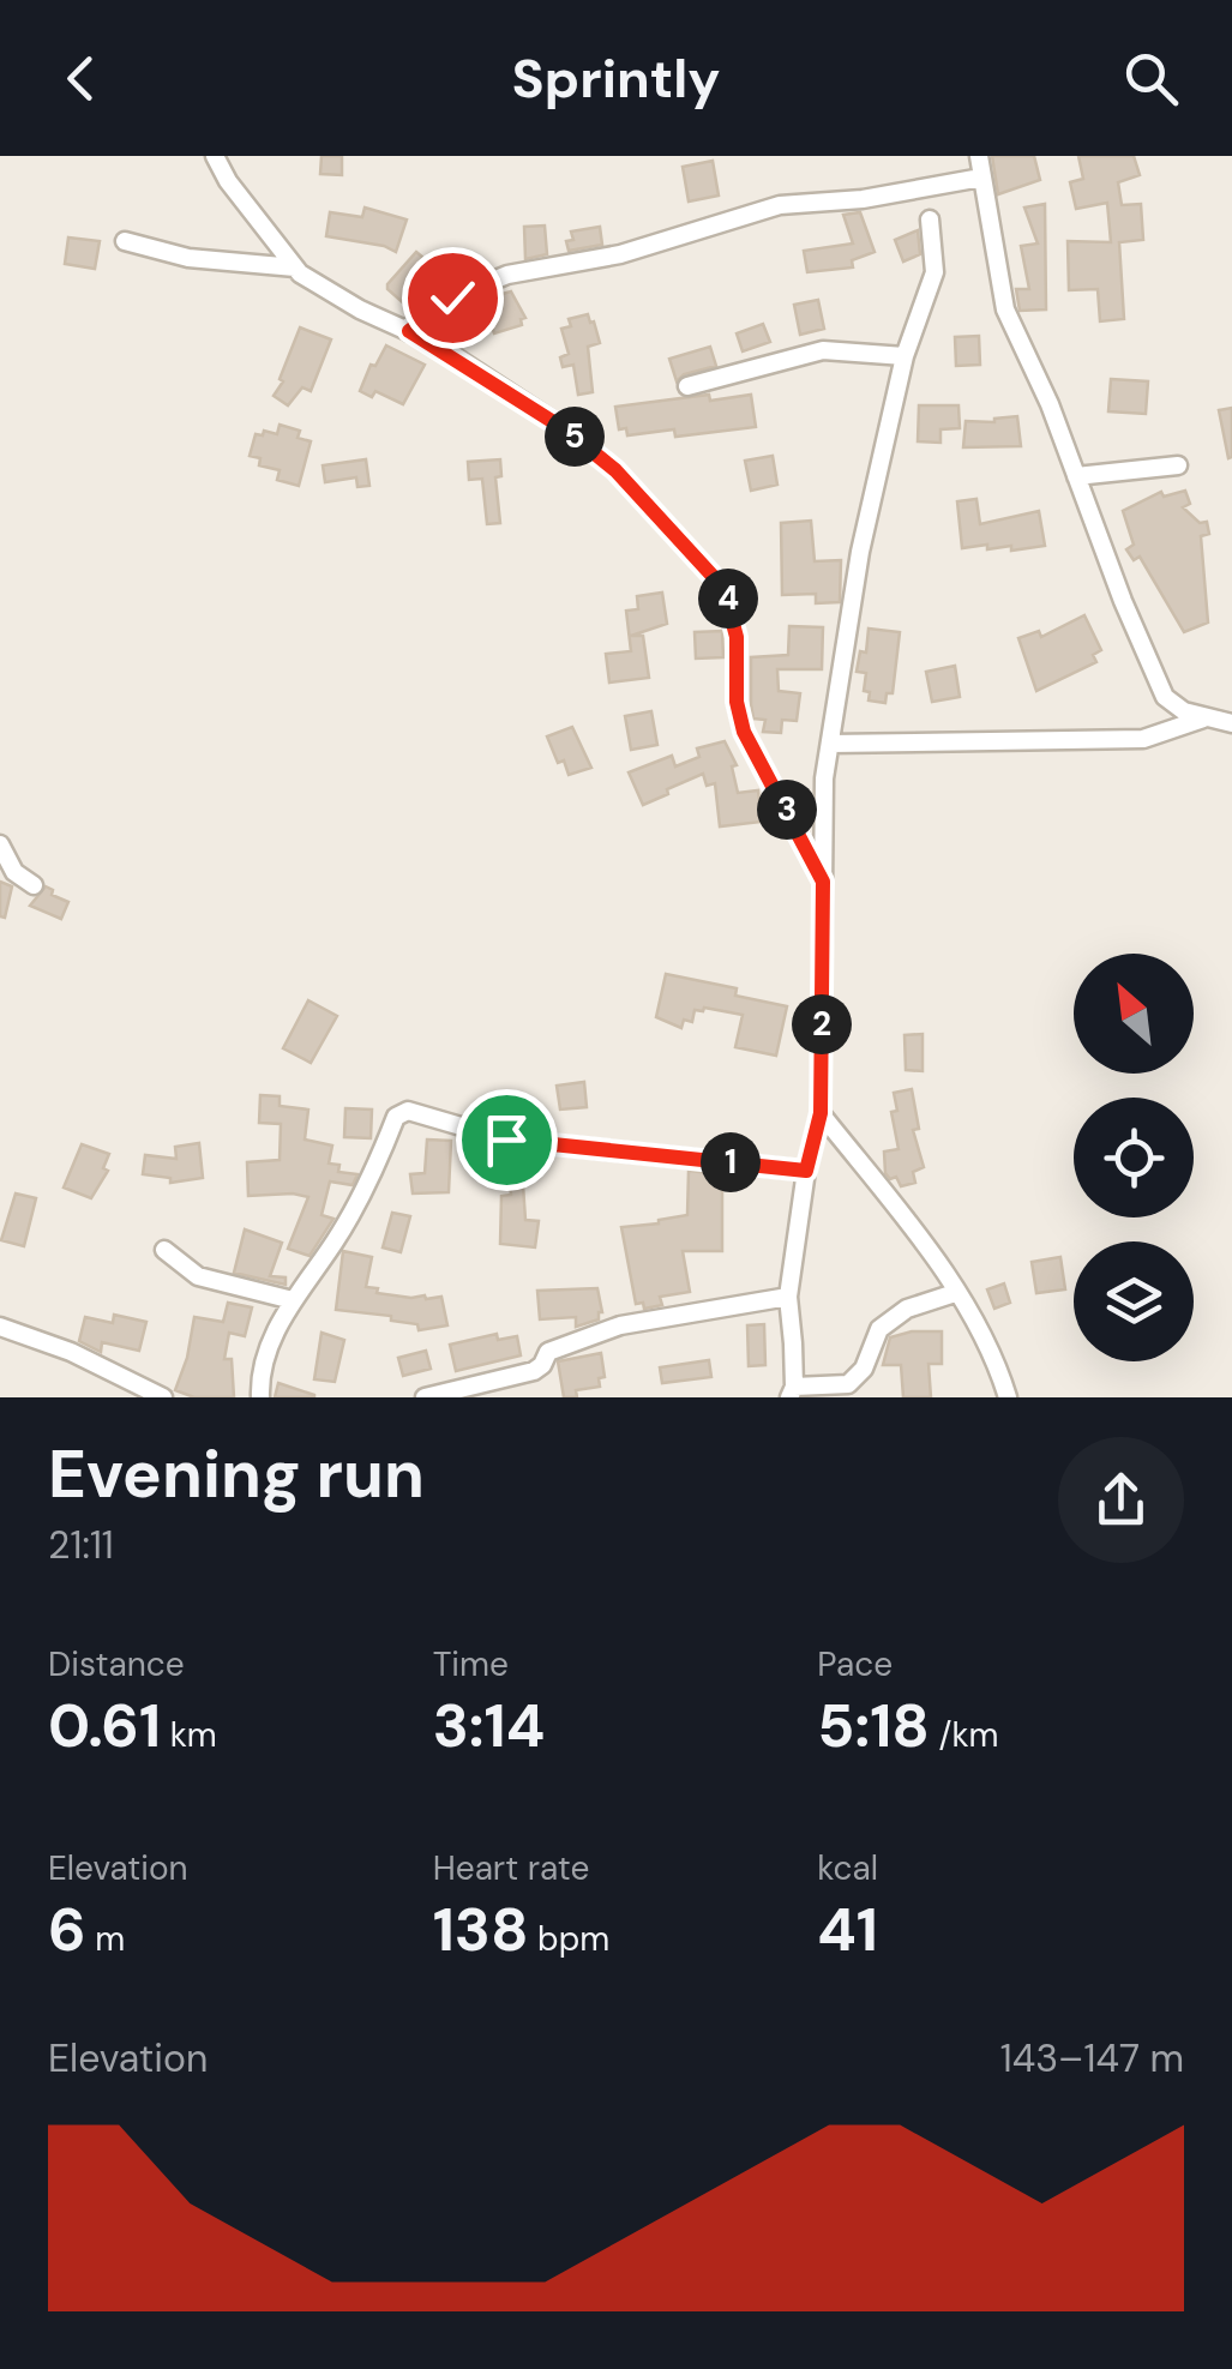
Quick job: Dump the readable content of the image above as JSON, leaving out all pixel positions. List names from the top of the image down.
{
  "north": "top left",
  "page": {
    "header": "Sprintly",
    "pins": [
      "5",
      "4",
      "3",
      "2",
      "1"
    ],
    "heading": ["Evening run", "21:11"],
    "stats": [
      ["Distance", "0.61 km"],
      ["Time", "3:14"],
      ["Pace", "5:18 /km"],
      ["Elevation", "6 m"],
      ["Heart rate", "138 bpm"],
      ["kcal", "41"]
    ],
    "chart": ["Elevation", "143–147 m"]
  }
}
